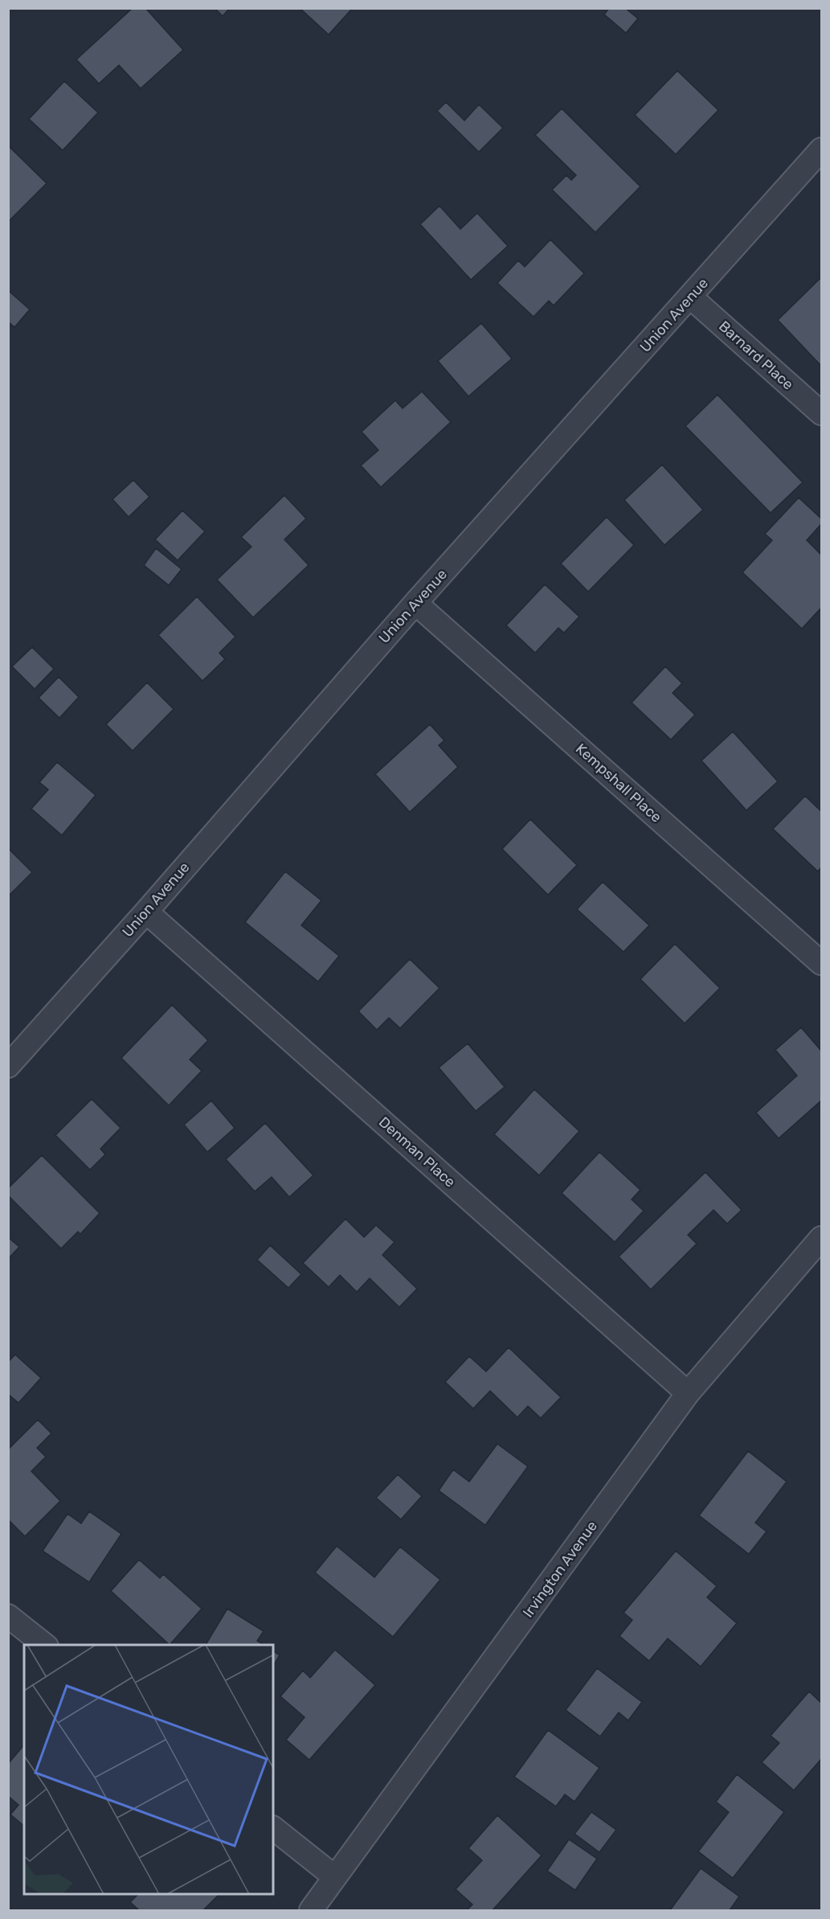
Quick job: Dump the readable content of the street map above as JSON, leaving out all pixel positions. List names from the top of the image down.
{
  "streets": {
    "street": [
      "Union Avenue",
      "Barnard Place",
      "Kempshall Place",
      "Denman Place",
      "Irvington Avenue"
    ]
  },
  "crossings": [
    ["Union Avenue", "Barnard Place"],
    ["Union Avenue", "Kempshall Place"],
    ["Union Avenue", "Denman Place"],
    ["Denman Place", "Irvington Avenue"]
  ]
}
